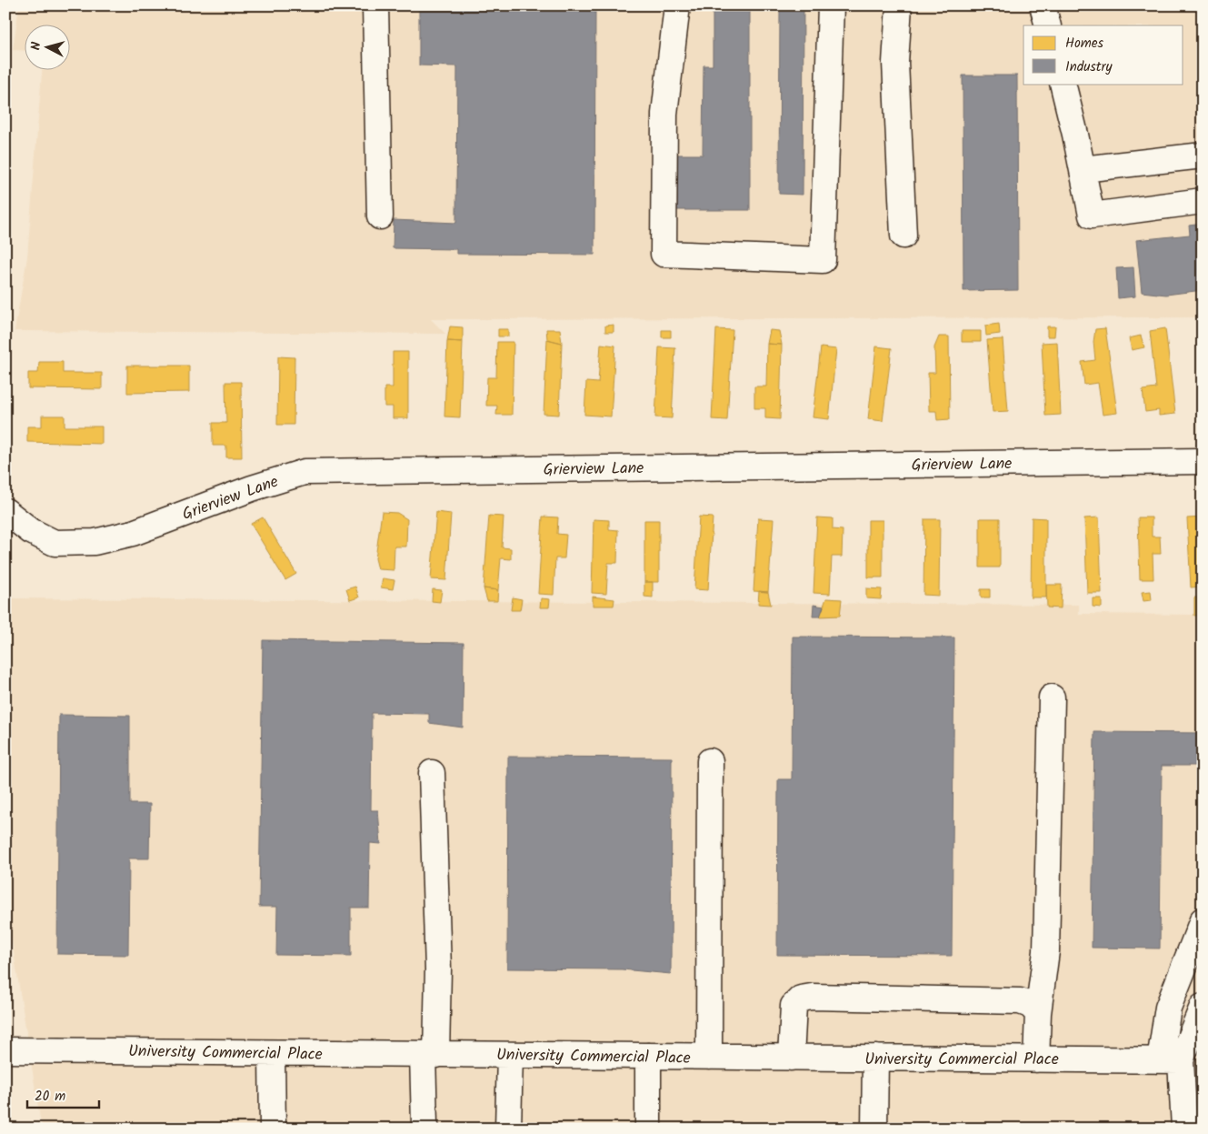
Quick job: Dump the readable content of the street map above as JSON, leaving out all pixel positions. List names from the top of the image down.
{
  "streets": {
    "street": ["Grierview Lane", "University Commercial Place"]
  },
  "legend": ["Homes", "Industry"],
  "scale_bar": "20 m",
  "north": "left"
}
